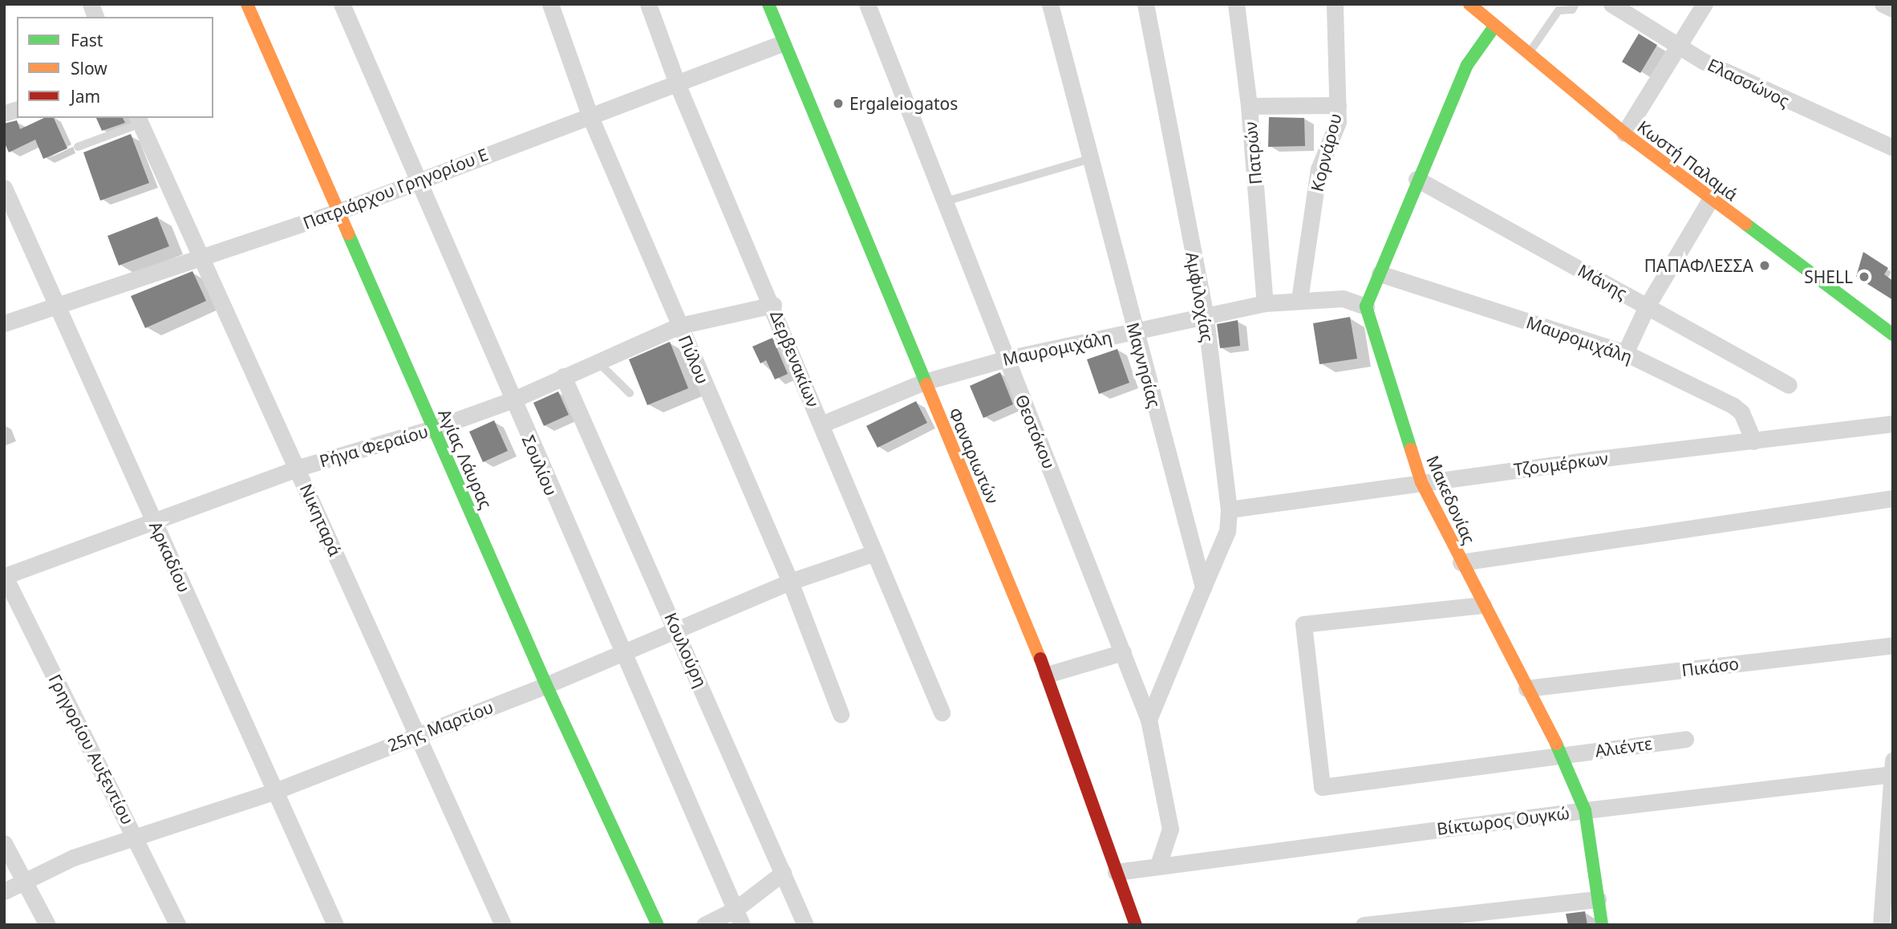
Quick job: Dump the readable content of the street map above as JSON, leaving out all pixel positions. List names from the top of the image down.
{
  "streets": {
    "street": [
      "Ελασσώνος",
      "Κορνάρου",
      "Πατρών",
      "Κωστή Παλαμά",
      "Πατριάρχου Γρηγορίου Ε",
      "Μάνης",
      "Αμφιλοχίας",
      "Μαυρομιχάλη",
      "Δερβενακίων",
      "Πύλου",
      "Μαγνησίας",
      "Θεοτόκου",
      "Ρήγα Φεραίου",
      "Φαναριωτών",
      "Αγίας Λάυρας",
      "Τζουμέρκων",
      "Σουλίου",
      "Μακεδονίας",
      "Νικηταρά",
      "Αρκαδίου",
      "Κουλούρη",
      "Πικάσο",
      "25ης Μαρτίου",
      "Αλιέντε",
      "Γρηγορίου Αυξεντίου",
      "Βίκτωρος Ουγκώ"
    ]
  },
  "crossings": [
    ["Κορνάρου", "Μαυρομιχάλη"],
    ["Πατρών", "Μαυρομιχάλη"],
    ["Πατριάρχου Γρηγορίου Ε", "Δερβενακίων"],
    ["Πατριάρχου Γρηγορίου Ε", "Πύλου"],
    ["Πατριάρχου Γρηγορίου Ε", "Φαναριωτών"],
    ["Πατριάρχου Γρηγορίου Ε", "Αγίας Λάυρας"],
    ["Πατριάρχου Γρηγορίου Ε", "Σουλίου"],
    ["Πατριάρχου Γρηγορίου Ε", "Νικηταρά"],
    ["Πατριάρχου Γρηγορίου Ε", "Αρκαδίου"],
    ["Αμφιλοχίας", "Μαυρομιχάλη"],
    ["Αμφιλοχίας", "Μαγνησίας"],
    ["Αμφιλοχίας", "Τζουμέρκων"],
    ["Μαυρομιχάλη", "Δερβενακίων"],
    ["Μαυρομιχάλη", "Μαγνησίας"],
    ["Μαυρομιχάλη", "Θεοτόκου"],
    ["Μαυρομιχάλη", "Φαναριωτών"],
    ["Μαυρομιχάλη", "Τζουμέρκων"],
    ["Μαυρομιχάλη", "Μακεδονίας"],
    ["Δερβενακίων", "Ρήγα Φεραίου"],
    ["Δερβενακίων", "25ης Μαρτίου"],
    ["Πύλου", "Ρήγα Φεραίου"],
    ["Πύλου", "25ης Μαρτίου"],
    ["Θεοτόκου", "Βίκτωρος Ουγκώ"],
    ["Ρήγα Φεραίου", "Αγίας Λάυρας"],
    ["Ρήγα Φεραίου", "Σουλίου"],
    ["Ρήγα Φεραίου", "Νικηταρά"],
    ["Ρήγα Φεραίου", "Αρκαδίου"],
    ["Ρήγα Φεραίου", "Κουλούρη"],
    ["Ρήγα Φεραίου", "Γρηγορίου Αυξεντίου"],
    ["Φαναριωτών", "Βίκτωρος Ουγκώ"],
    ["Αγίας Λάυρας", "25ης Μαρτίου"],
    ["Τζουμέρκων", "Μακεδονίας"],
    ["Σουλίου", "25ης Μαρτίου"],
    ["Μακεδονίας", "Πικάσο"],
    ["Μακεδονίας", "Αλιέντε"],
    ["Μακεδονίας", "Βίκτωρος Ουγκώ"],
    ["Νικηταρά", "25ης Μαρτίου"],
    ["Αρκαδίου", "25ης Μαρτίου"],
    ["Κουλούρη", "25ης Μαρτίου"],
    ["25ης Μαρτίου", "Γρηγορίου Αυξεντίου"]
  ],
  "places": ["Ergaleiogatos", "ΠΑΠΑΦΛΕΣΣΑ", "SHELL"],
  "legend": ["Fast", "Slow", "Jam"]
}
